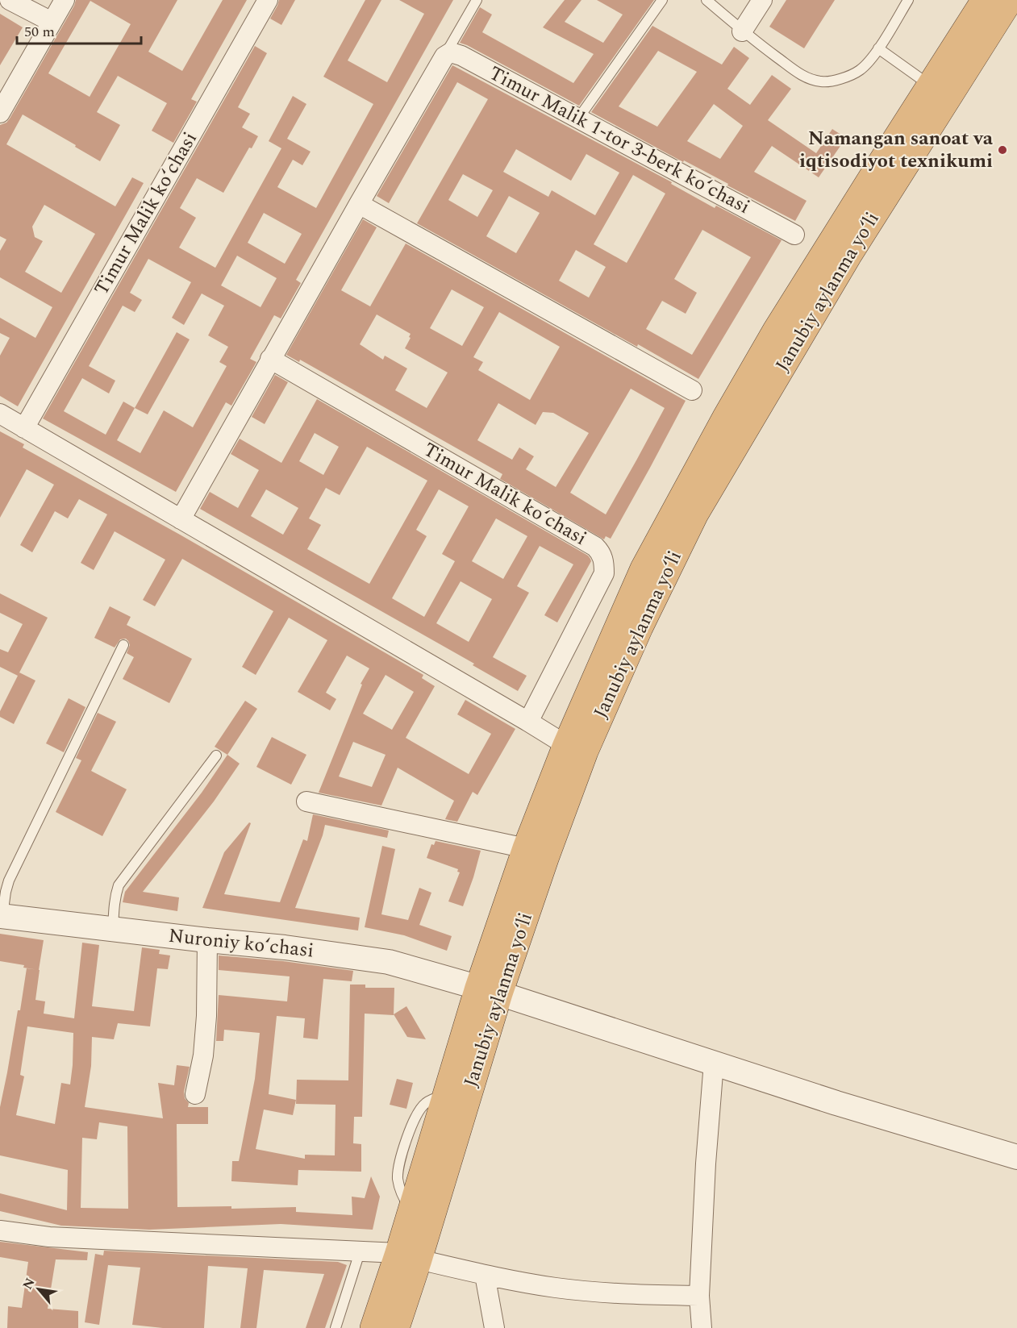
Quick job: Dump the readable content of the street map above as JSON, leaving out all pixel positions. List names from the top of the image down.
{
  "streets": {
    "highway": ["Janubiy aylanma yoʻli"],
    "street": ["Timur Malik 1-tor 3-berk koʻchasi", "Timur Malik koʻchasi", "Nuroniy koʻchasi"]
  },
  "crossings": [
    ["Janubiy aylanma yoʻli", "Nuroniy koʻchasi"]
  ],
  "places": ["Namangan sanoat va iqtisodiyot texnikumi"],
  "scale_bar": "50 m",
  "north": "top left"
}
